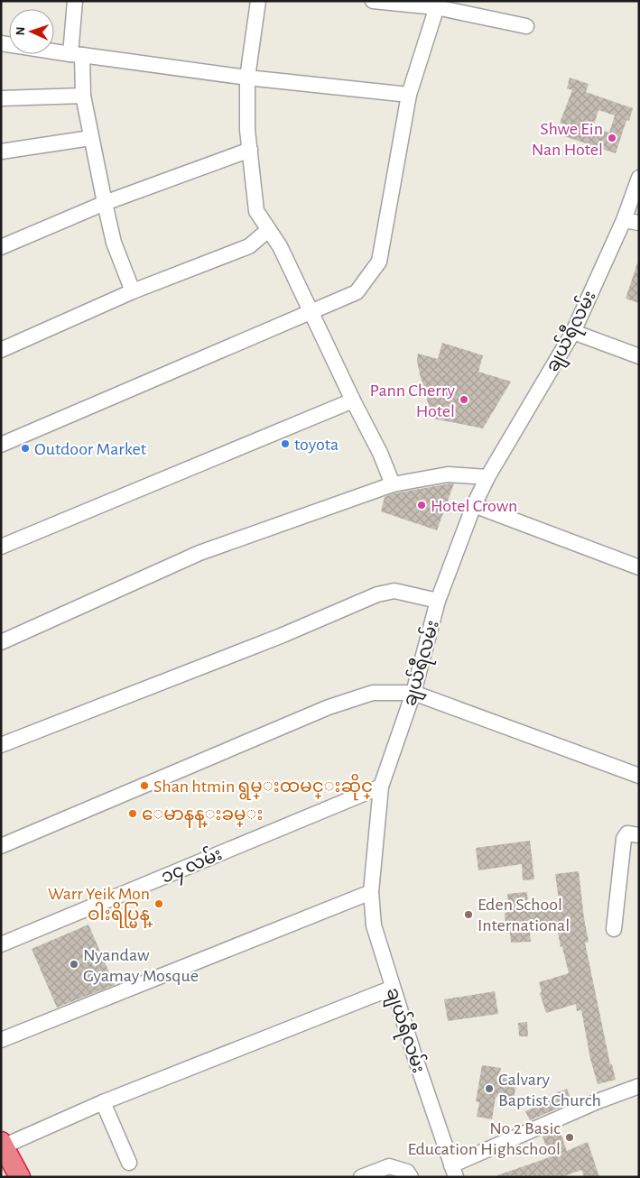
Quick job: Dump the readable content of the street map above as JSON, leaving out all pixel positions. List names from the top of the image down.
{
  "streets": {
    "street": ["ချယ်ရီလမ်း", "၁၄ လမ်း"]
  },
  "crossings": [
    ["ချယ်ရီလမ်း", "၁၄ လမ်း"]
  ],
  "places": [
    "Shwe Ein Nan Hotel",
    "Pann Cherry Hotel",
    "toyota",
    "Outdoor Market",
    "Hotel Crown",
    "Shan htmin ရွမ္းထမင္းဆိုင္",
    "ေမာနန္းခမ္း",
    "Warr Yeik Mon ဝါးရိပ္မြန္",
    "Eden School International",
    "Nyandaw Gyamay Mosque",
    "Calvary Baptist Church",
    "No 2 Basic Education Highschool"
  ],
  "north": "left"
}
